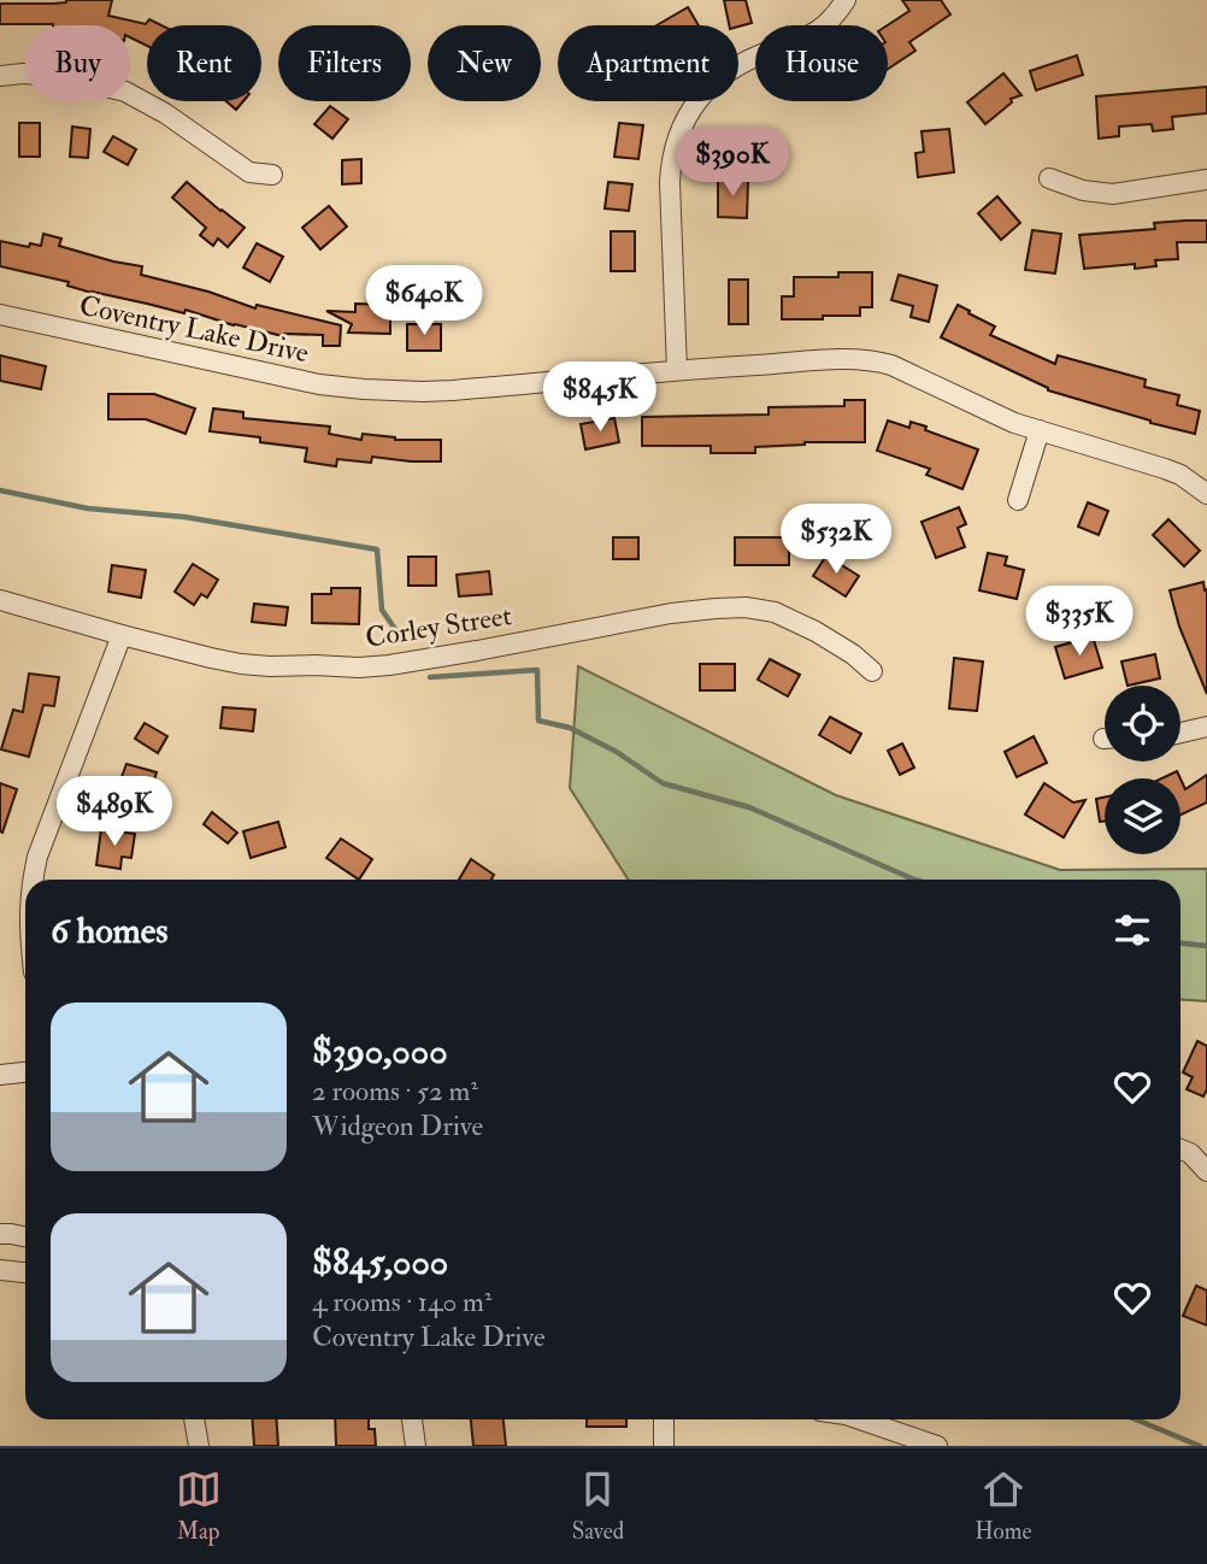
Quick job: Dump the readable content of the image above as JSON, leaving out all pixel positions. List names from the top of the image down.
{
  "streets": {
    "street": ["Coventry Lake Drive", "Corley Street"]
  },
  "page": {
    "chip": [
      "Buy",
      "Rent",
      "Filters",
      "New",
      "Apartment",
      "House"
    ],
    "price": [
      "$390K",
      "$640K",
      "$845K",
      "$532K",
      "$335K",
      "$489K"
    ],
    "heading": "6 homes",
    "list": [
      {
        "name": "$390,000",
        "note": "2 rooms · 52 m² · Widgeon Drive"
      },
      {
        "name": "$845,000",
        "note": "4 rooms · 140 m² · Coventry Lake Drive"
      }
    ],
    "tabs": ["Map", "Saved", "Home"]
  }
}
